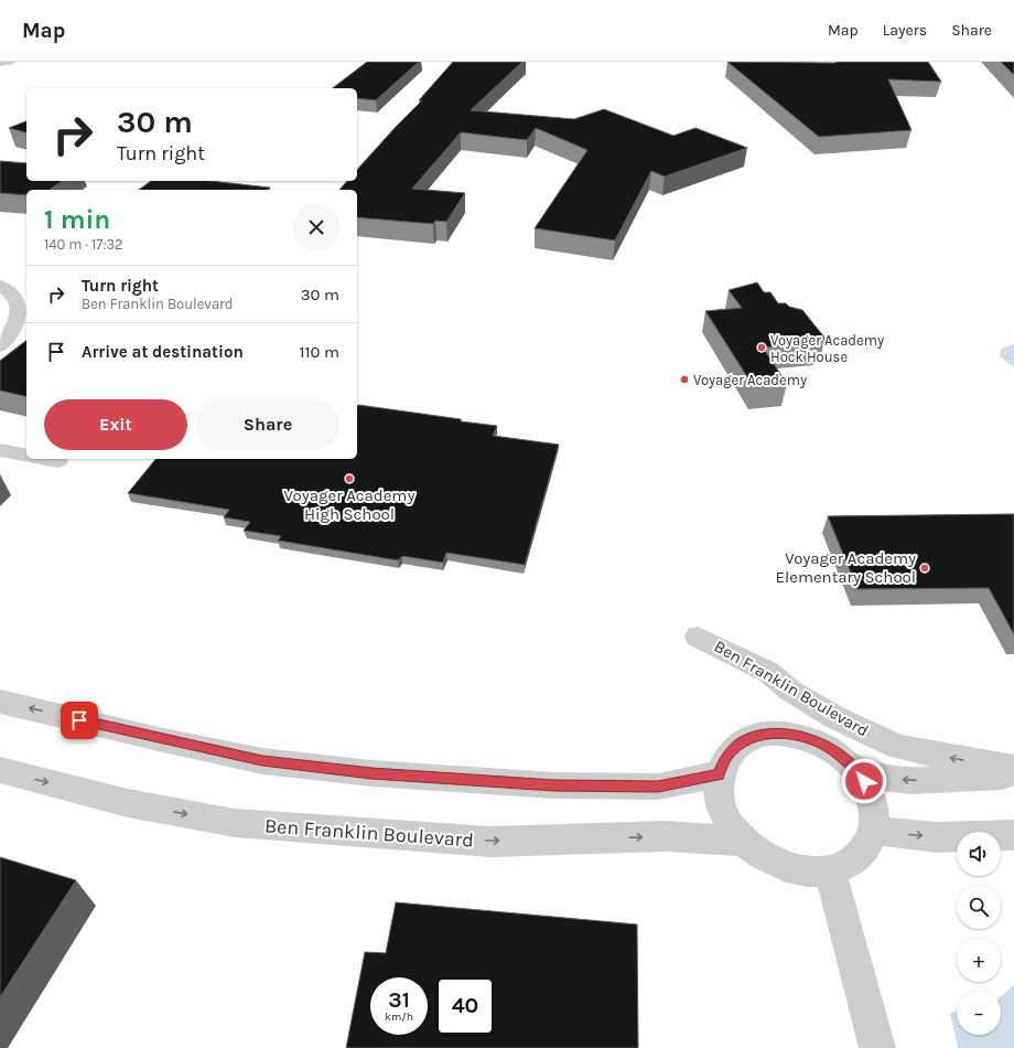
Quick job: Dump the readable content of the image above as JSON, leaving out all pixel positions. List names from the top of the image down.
{
  "streets": {
    "street": ["Ben Franklin Boulevard"]
  },
  "places": [
    "Voyager Academy Hock House",
    "Voyager Academy",
    "Voyager Academy High School",
    "Voyager Academy Elementary School"
  ],
  "page": {
    "header": "Map",
    "nav": ["Map", "Layers", "Share"],
    "turn": ["30 m", "Turn right"],
    "heading": ["1 min", "140 m · 17:32"],
    "list": [
      {
        "name": "Turn right",
        "note": "Ben Franklin Boulevard",
        "value": "30 m"
      },
      {
        "name": "Arrive at destination",
        "value": "110 m"
      }
    ],
    "buttons": ["Exit", "Share"],
    "map_buttons": ["+", "−"],
    "speed": "31 km/h",
    "limit": "40"
  }
}
